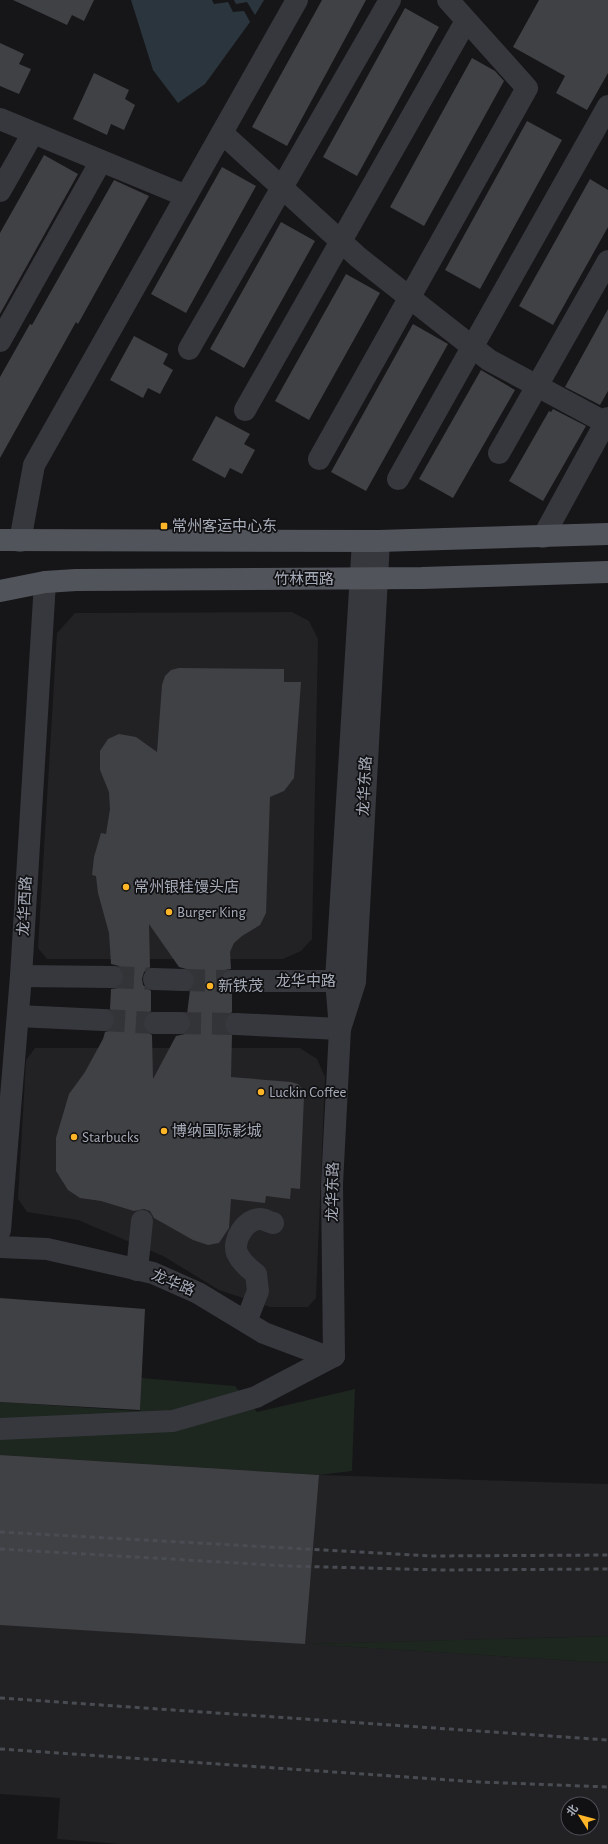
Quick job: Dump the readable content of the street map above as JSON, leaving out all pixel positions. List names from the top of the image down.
{
  "streets": {
    "main road": ["竹林西路"],
    "street": [
      "龙华东路",
      "龙华西路",
      "龙华中路",
      "龙华路"
    ]
  },
  "crossings": [
    ["竹林西路", "龙华东路"],
    ["竹林西路", "龙华西路"],
    ["龙华东路", "龙华中路"],
    ["龙华东路", "龙华路"]
  ],
  "places": {
    "transit": ["常州客运中心东"],
    "other": [
      "常州银桂馒头店",
      "Burger King",
      "新铁茂",
      "Luckin Coffee",
      "博纳国际影城",
      "Starbucks"
    ]
  },
  "north": "top left"
}
